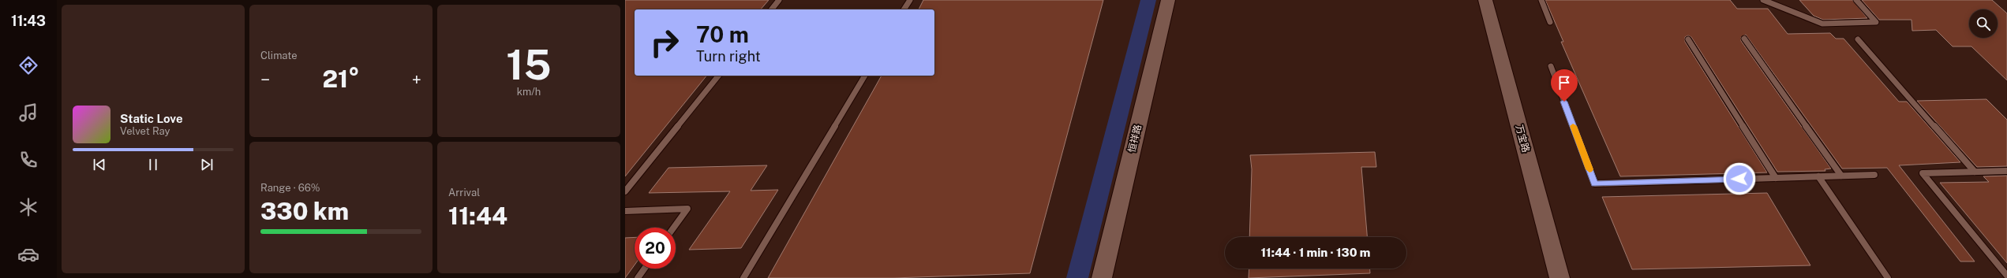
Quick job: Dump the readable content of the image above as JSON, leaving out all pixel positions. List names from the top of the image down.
{
  "streets": {
    "street": ["恒祥路", "万宝路"]
  },
  "page": {
    "tabs": "11:43",
    "tile": [
      "Climate",
      ["15", "km/h"],
      ["Range · 66%", "330 km"],
      ["Arrival", "11:44"]
    ],
    "turn": ["70 m", "Turn right"],
    "heat": ["−", "21°", "+"],
    "song": ["Static Love", "Velvet Ray"],
    "limit": "20",
    "trip": "11:44 · 1 min · 130 m"
  }
}
